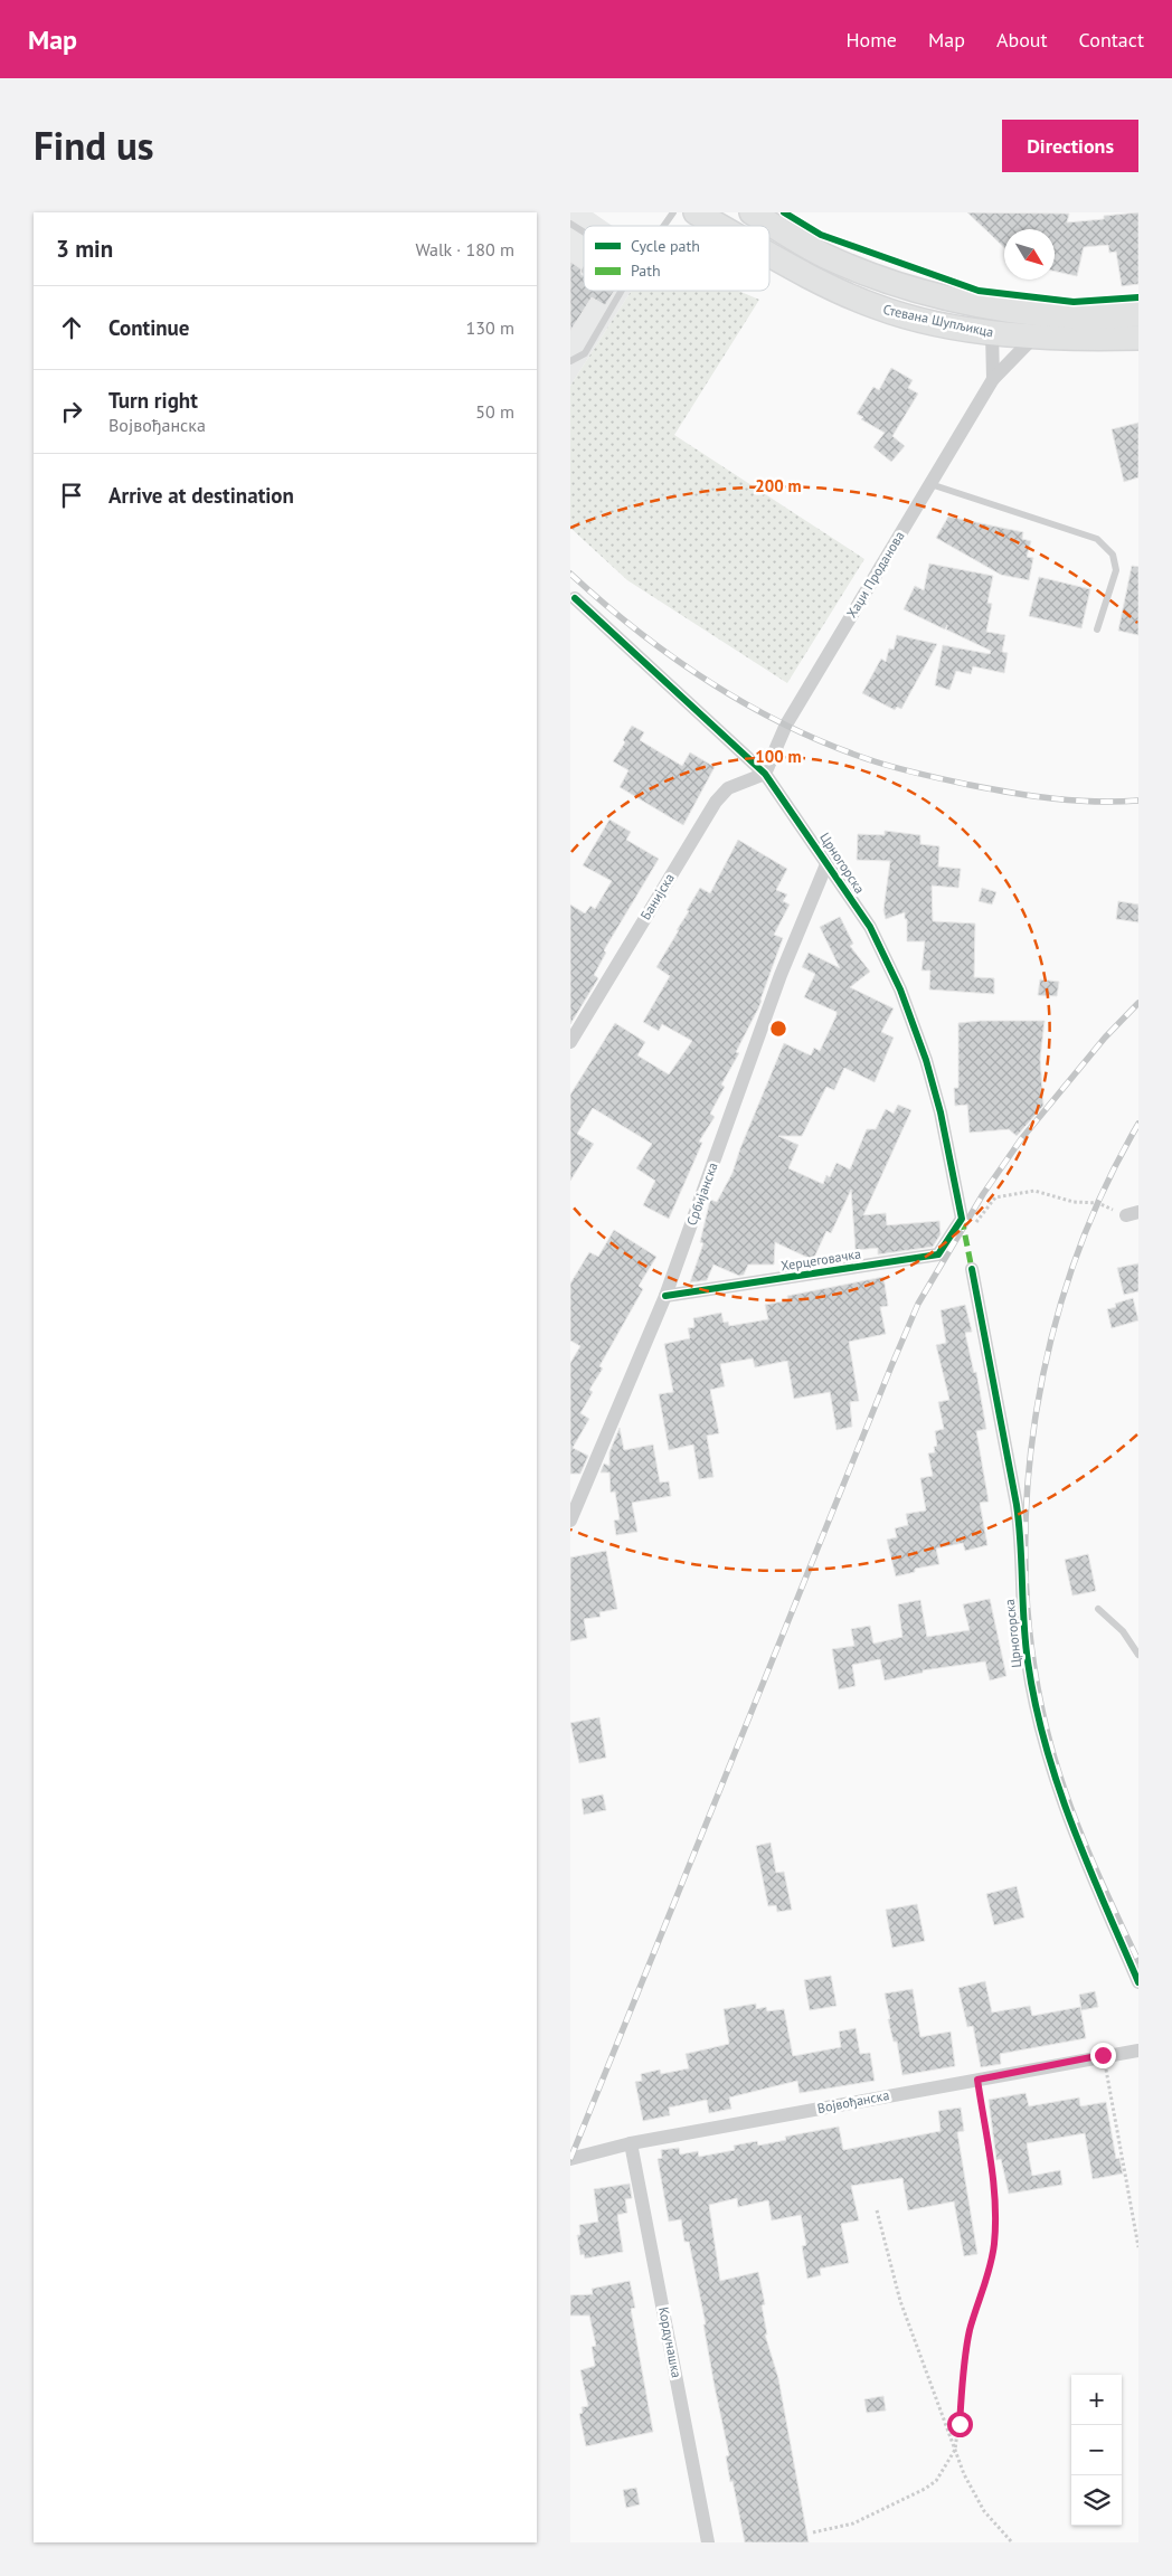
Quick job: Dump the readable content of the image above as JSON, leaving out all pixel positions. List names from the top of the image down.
{
  "streets": {
    "main road": ["Стевана Шупљикца"],
    "street": [
      "Хаџи Проданова",
      "Црногорска",
      "Банијска",
      "Србијанска",
      "Херцеговачка",
      "Војвођанска",
      "Кордунашка"
    ]
  },
  "crossings": [
    ["Стевана Шупљикца", "Хаџи Проданова"],
    ["Хаџи Проданова", "Црногорска"],
    ["Хаџи Проданова", "Банијска"],
    ["Црногорска", "Банијска"],
    ["Црногорска", "Србијанска"],
    ["Црногорска", "Херцеговачка"],
    ["Србијанска", "Херцеговачка"],
    ["Војвођанска", "Кордунашка"]
  ],
  "legend": ["Cycle path", "Path"],
  "north": "bottom right",
  "page": {
    "header": "Map",
    "nav": [
      "Home",
      "Map",
      "About",
      "Contact"
    ],
    "title": "Find us",
    "buttons": "Directions",
    "heading": ["3 min", "Walk · 180 m"],
    "list": [
      ["Continue", "130 m"],
      ["Turn right", "Војвођанска", "50 m"],
      "Arrive at destination"
    ],
    "map_buttons": ["+", "−"]
  },
  "rings": ["200 m", "100 m"]
}
